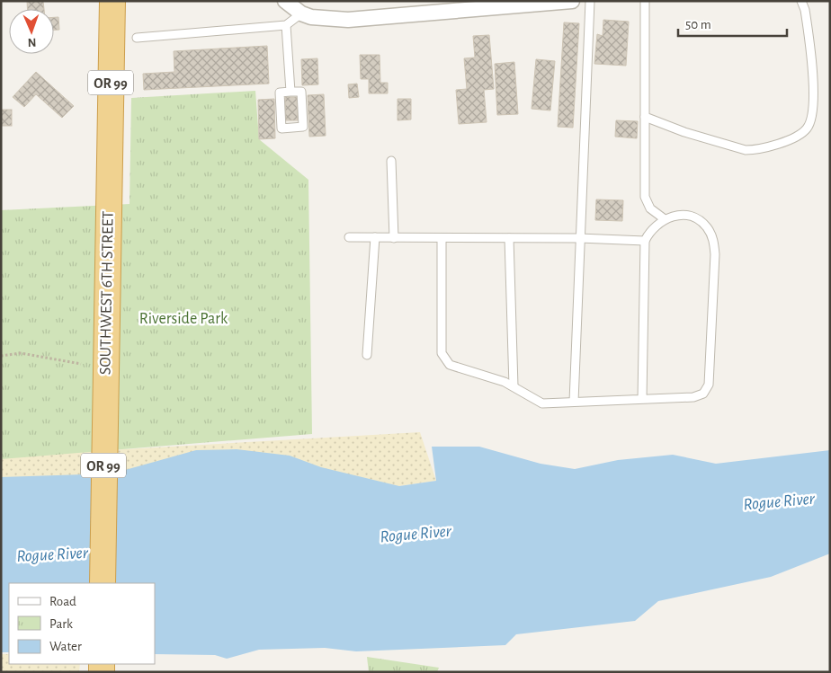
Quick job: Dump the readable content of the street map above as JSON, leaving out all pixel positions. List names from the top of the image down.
{
  "streets": {
    "highway": ["OR 99", "SOUTHWEST 6TH STREET"]
  },
  "water": ["Rogue River"],
  "parks": ["Riverside Park"],
  "legend": ["Road", "Park", "Water"],
  "scale_bar": "50 m",
  "north": "bottom"
}
